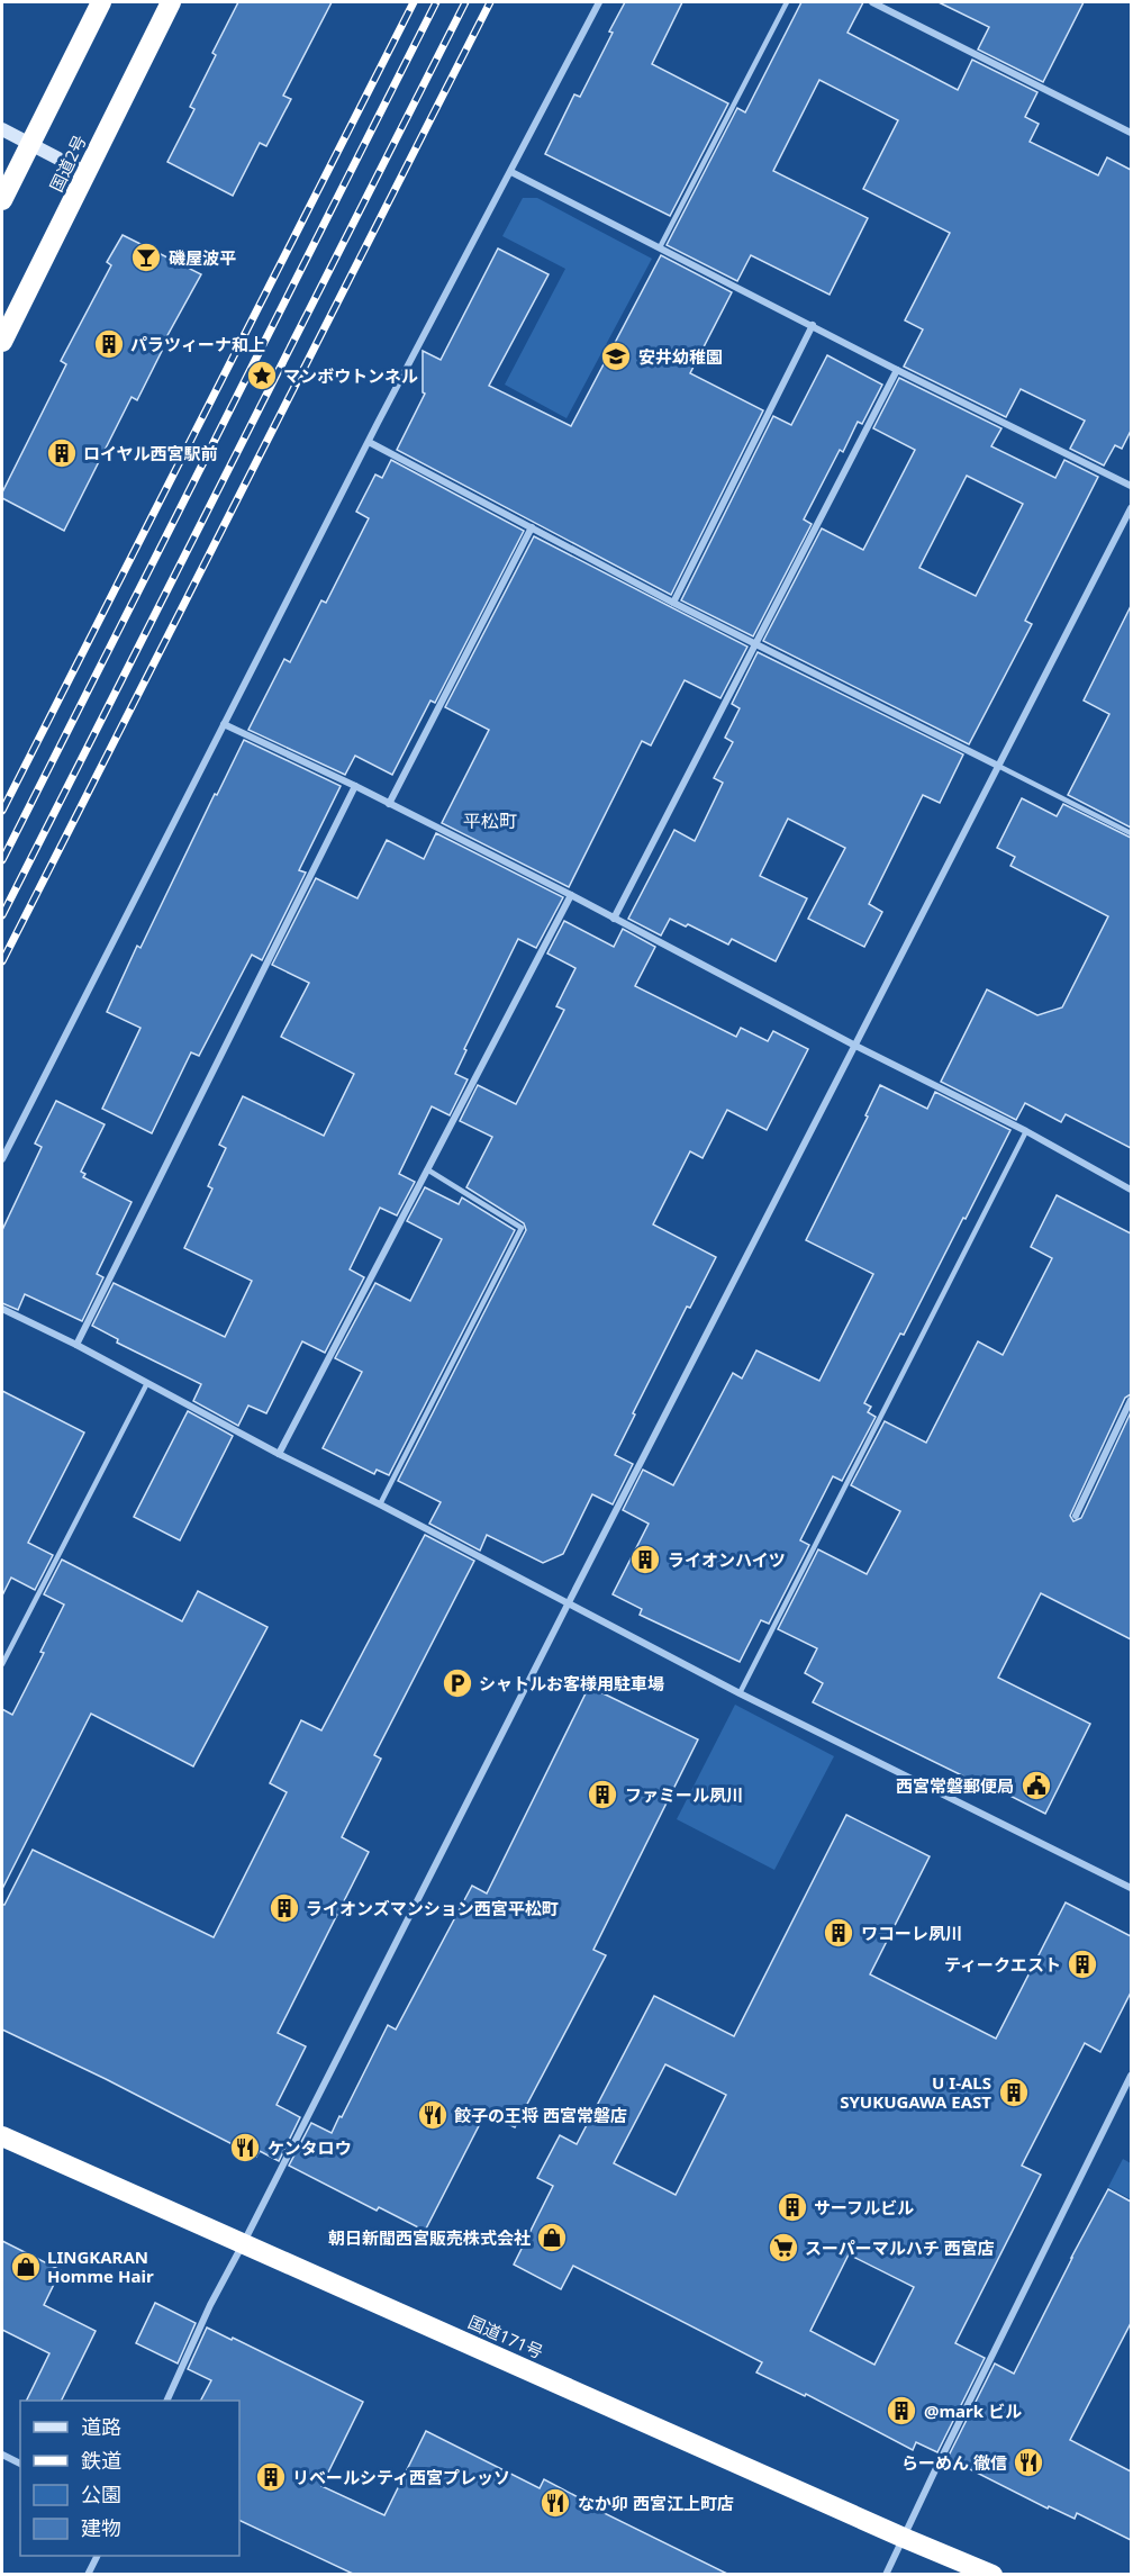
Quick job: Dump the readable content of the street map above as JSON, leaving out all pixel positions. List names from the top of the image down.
{
  "streets": {
    "highway": ["国道2号", "国道171号"]
  },
  "districts": ["平松町"],
  "places": {
    "bar": ["磯屋波平"],
    "building": [
      "パラツィーナ和上",
      "ロイヤル西宮駅前",
      "ライオンハイツ",
      "ファミール夙川",
      "ライオンズマンション西宮平松町",
      "ワコーレ夙川",
      "ティークエスト",
      "U I-ALS SYUKUGAWA EAST",
      "サーフルビル",
      "@mark ビル",
      "リベールシティ西宮プレッソ"
    ],
    "school or university": ["安井幼稚園"],
    "place": ["マンボウトンネル"],
    "parking": ["シャトルお客様用駐車場"],
    "public building": ["西宮常磐郵便局"],
    "restaurant": [
      "餃子の王将 西宮常磐店",
      "ケンタロウ",
      "らーめん 徹信",
      "なか卯 西宮江上町店"
    ],
    "shop": ["朝日新聞西宮販売株式会社", "LINGKARAN Homme Hair"],
    "supermarket": ["スーパーマルハチ 西宮店"]
  },
  "legend": [
    "道路",
    "鉄道",
    "公園",
    "建物"
  ]
}
